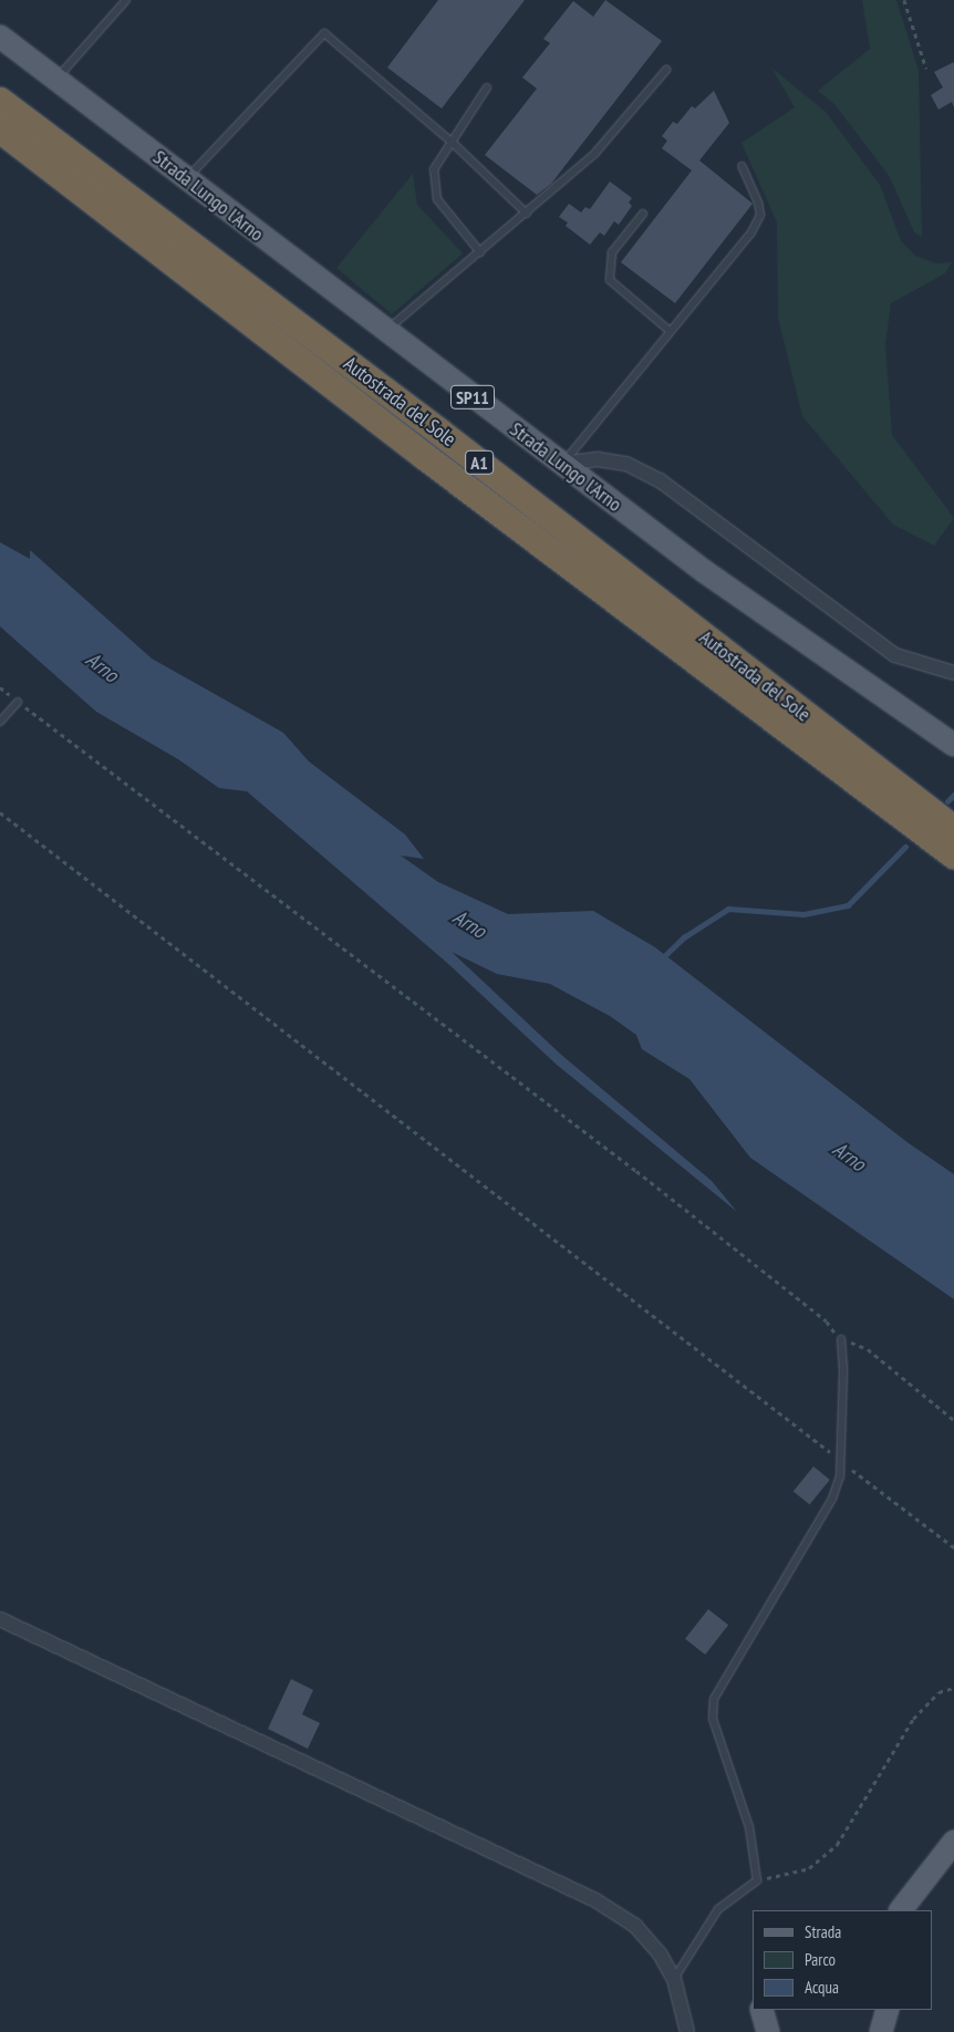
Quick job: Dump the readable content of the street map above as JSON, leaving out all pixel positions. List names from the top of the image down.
{
  "streets": {
    "highway": ["Autostrada del Sole", "A1"],
    "main road": ["Strada Lungo l'Arno", "SP11"]
  },
  "water": ["Arno"],
  "legend": ["Strada", "Parco", "Acqua"]
}
